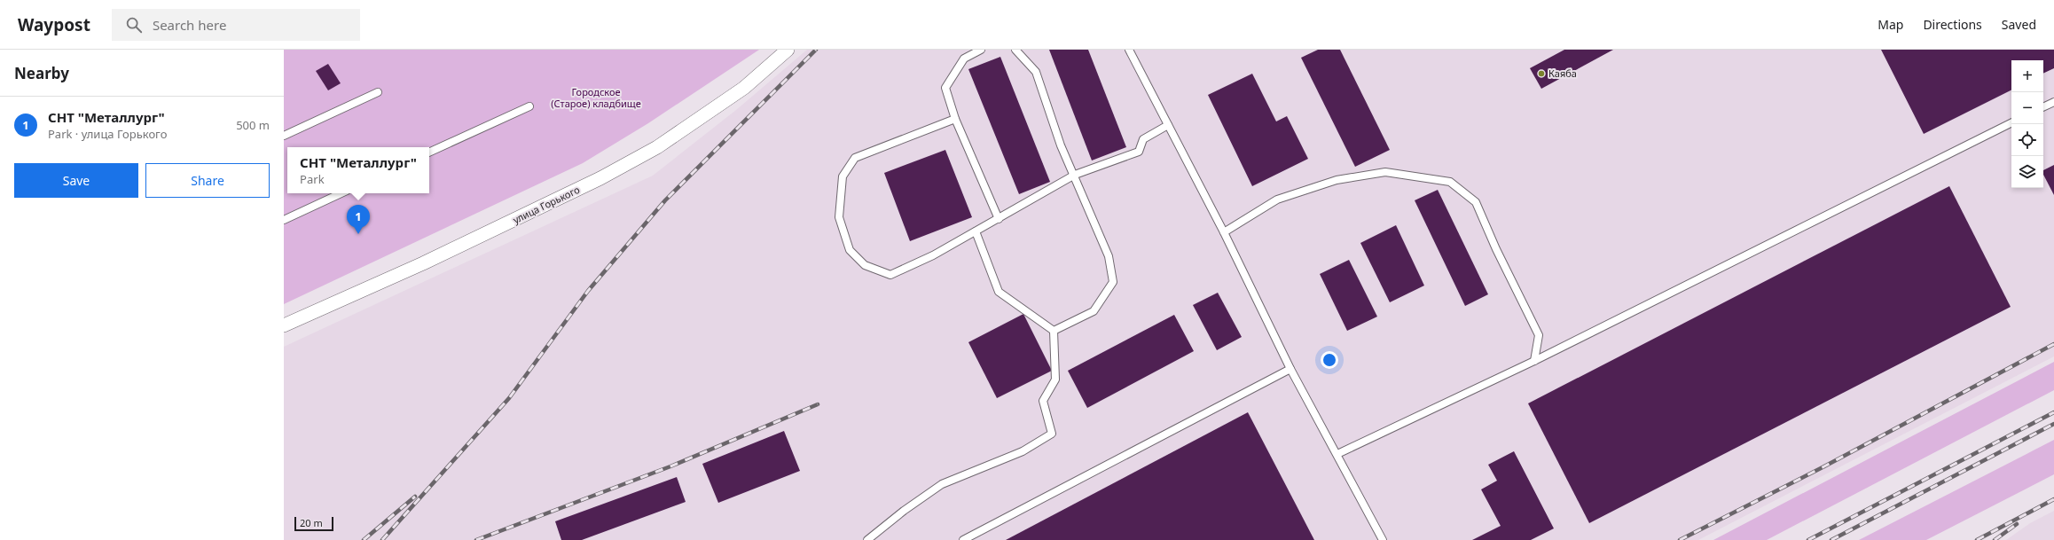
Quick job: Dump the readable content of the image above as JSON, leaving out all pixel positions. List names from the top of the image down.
{
  "streets": {
    "street": ["улица Горького"]
  },
  "parks": ["Городское (Старое) кладбище"],
  "places": ["Каяба"],
  "scale_bar": "20 m",
  "page": {
    "header": "Waypost",
    "search": "Search here",
    "nav": ["Map", "Directions", "Saved"],
    "heading": "Nearby",
    "map_buttons": ["+", "−"],
    "list": [
      {
        "mark": "1",
        "name": "СНТ \"Металлург\"",
        "note": "Park · улица Горького",
        "value": "500 m"
      }
    ],
    "popup": ["СНТ \"Металлург\"", "Park"],
    "buttons": ["Save", "Share"],
    "pins": "1",
    "scale": "20 m"
  }
}
